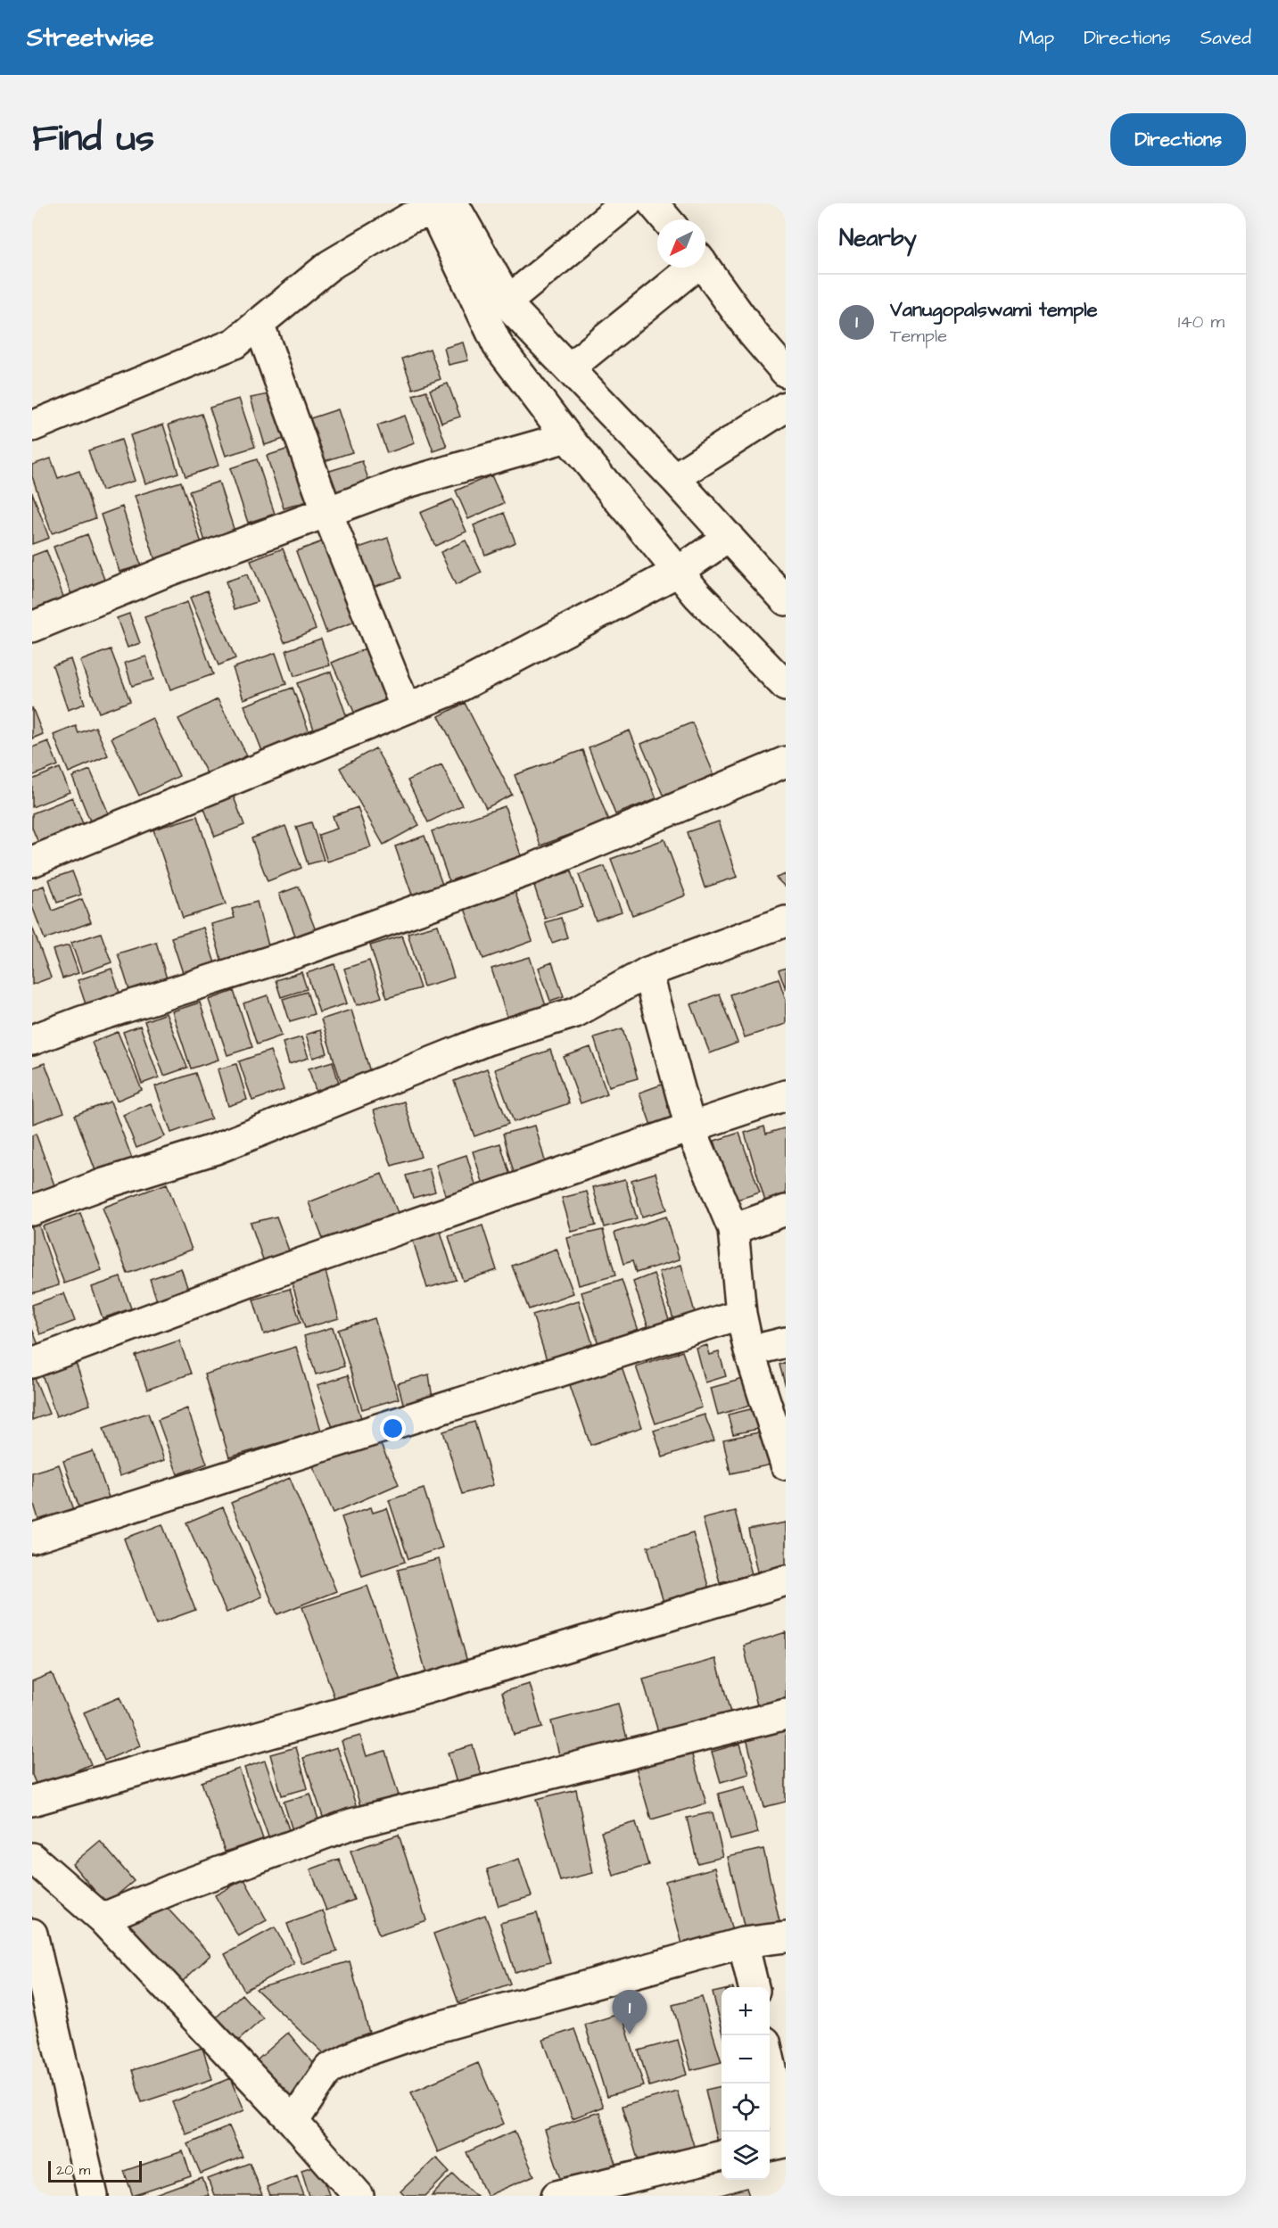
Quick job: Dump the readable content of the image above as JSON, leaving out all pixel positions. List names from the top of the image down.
{
  "scale_bar": "20 m",
  "north": "bottom left",
  "page": {
    "header": "Streetwise",
    "nav": ["Map", "Directions", "Saved"],
    "title": "Find us",
    "buttons": "Directions",
    "heading": "Nearby",
    "list": [
      {
        "mark": "1",
        "name": "Vanugopalswami temple",
        "note": "Temple",
        "value": "140 m"
      }
    ],
    "map_buttons": ["+", "−"],
    "pins": "1",
    "scale": "20 m"
  }
}
